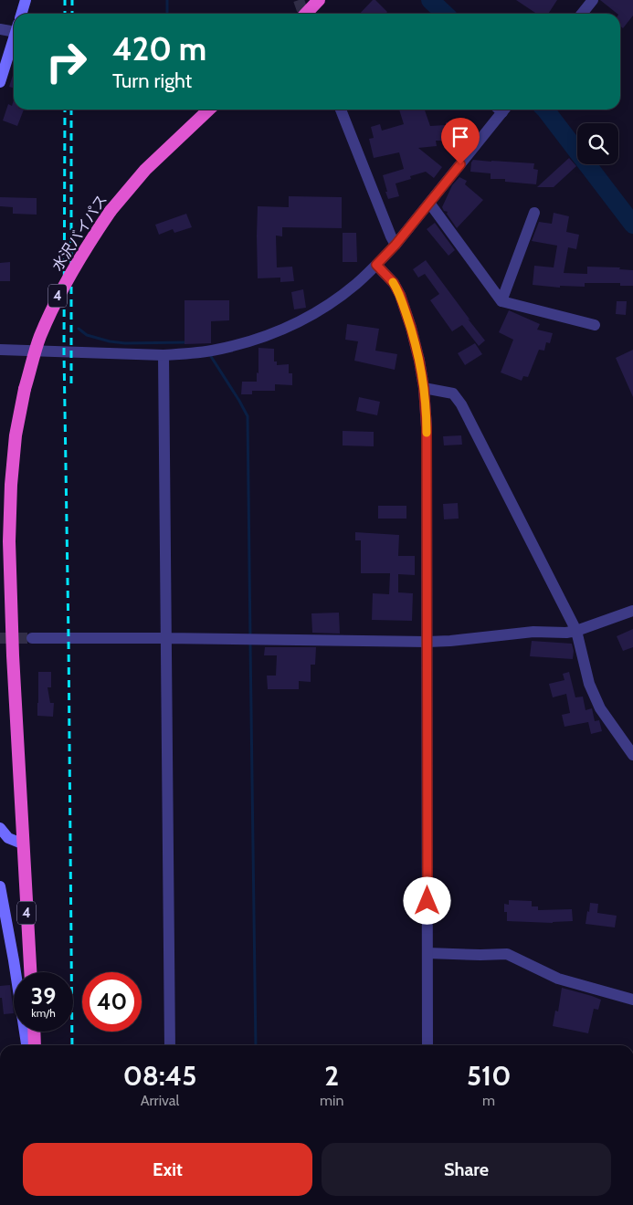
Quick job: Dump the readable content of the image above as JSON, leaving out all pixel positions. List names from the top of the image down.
{
  "streets": {
    "highway": ["水沢バイパス", "4"]
  },
  "page": {
    "turn": ["420 m", "Turn right"],
    "speed": "39 km/h",
    "limit": "40",
    "eta": [
      "08:45",
      "Arrival",
      "2",
      "min",
      "510",
      "m"
    ],
    "buttons": ["Exit", "Share"]
  }
}
